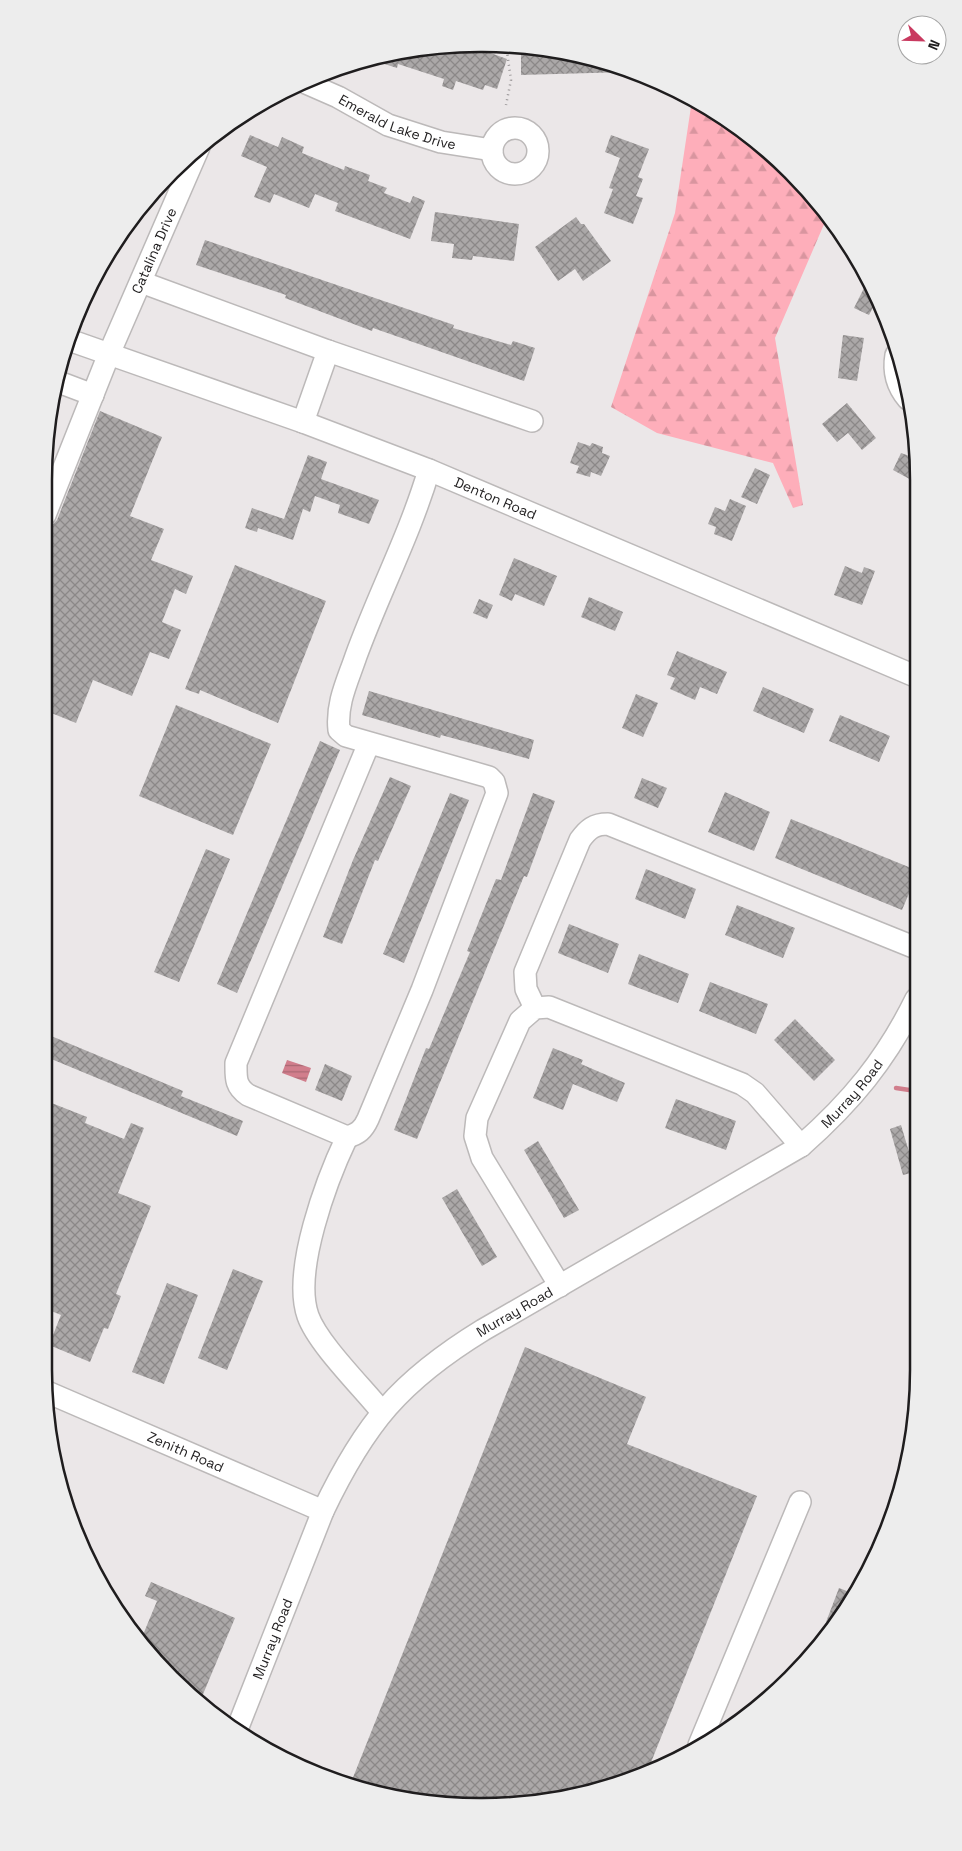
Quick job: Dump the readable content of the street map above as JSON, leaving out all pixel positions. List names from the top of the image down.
{
  "streets": {
    "street": [
      "Emerald Lake Drive",
      "Catalina Drive",
      "Denton Road",
      "Murray Road",
      "Zenith Road"
    ]
  },
  "crossings": [
    ["Catalina Drive", "Denton Road"],
    ["Murray Road", "Zenith Road"]
  ],
  "north": "bottom right"
}
